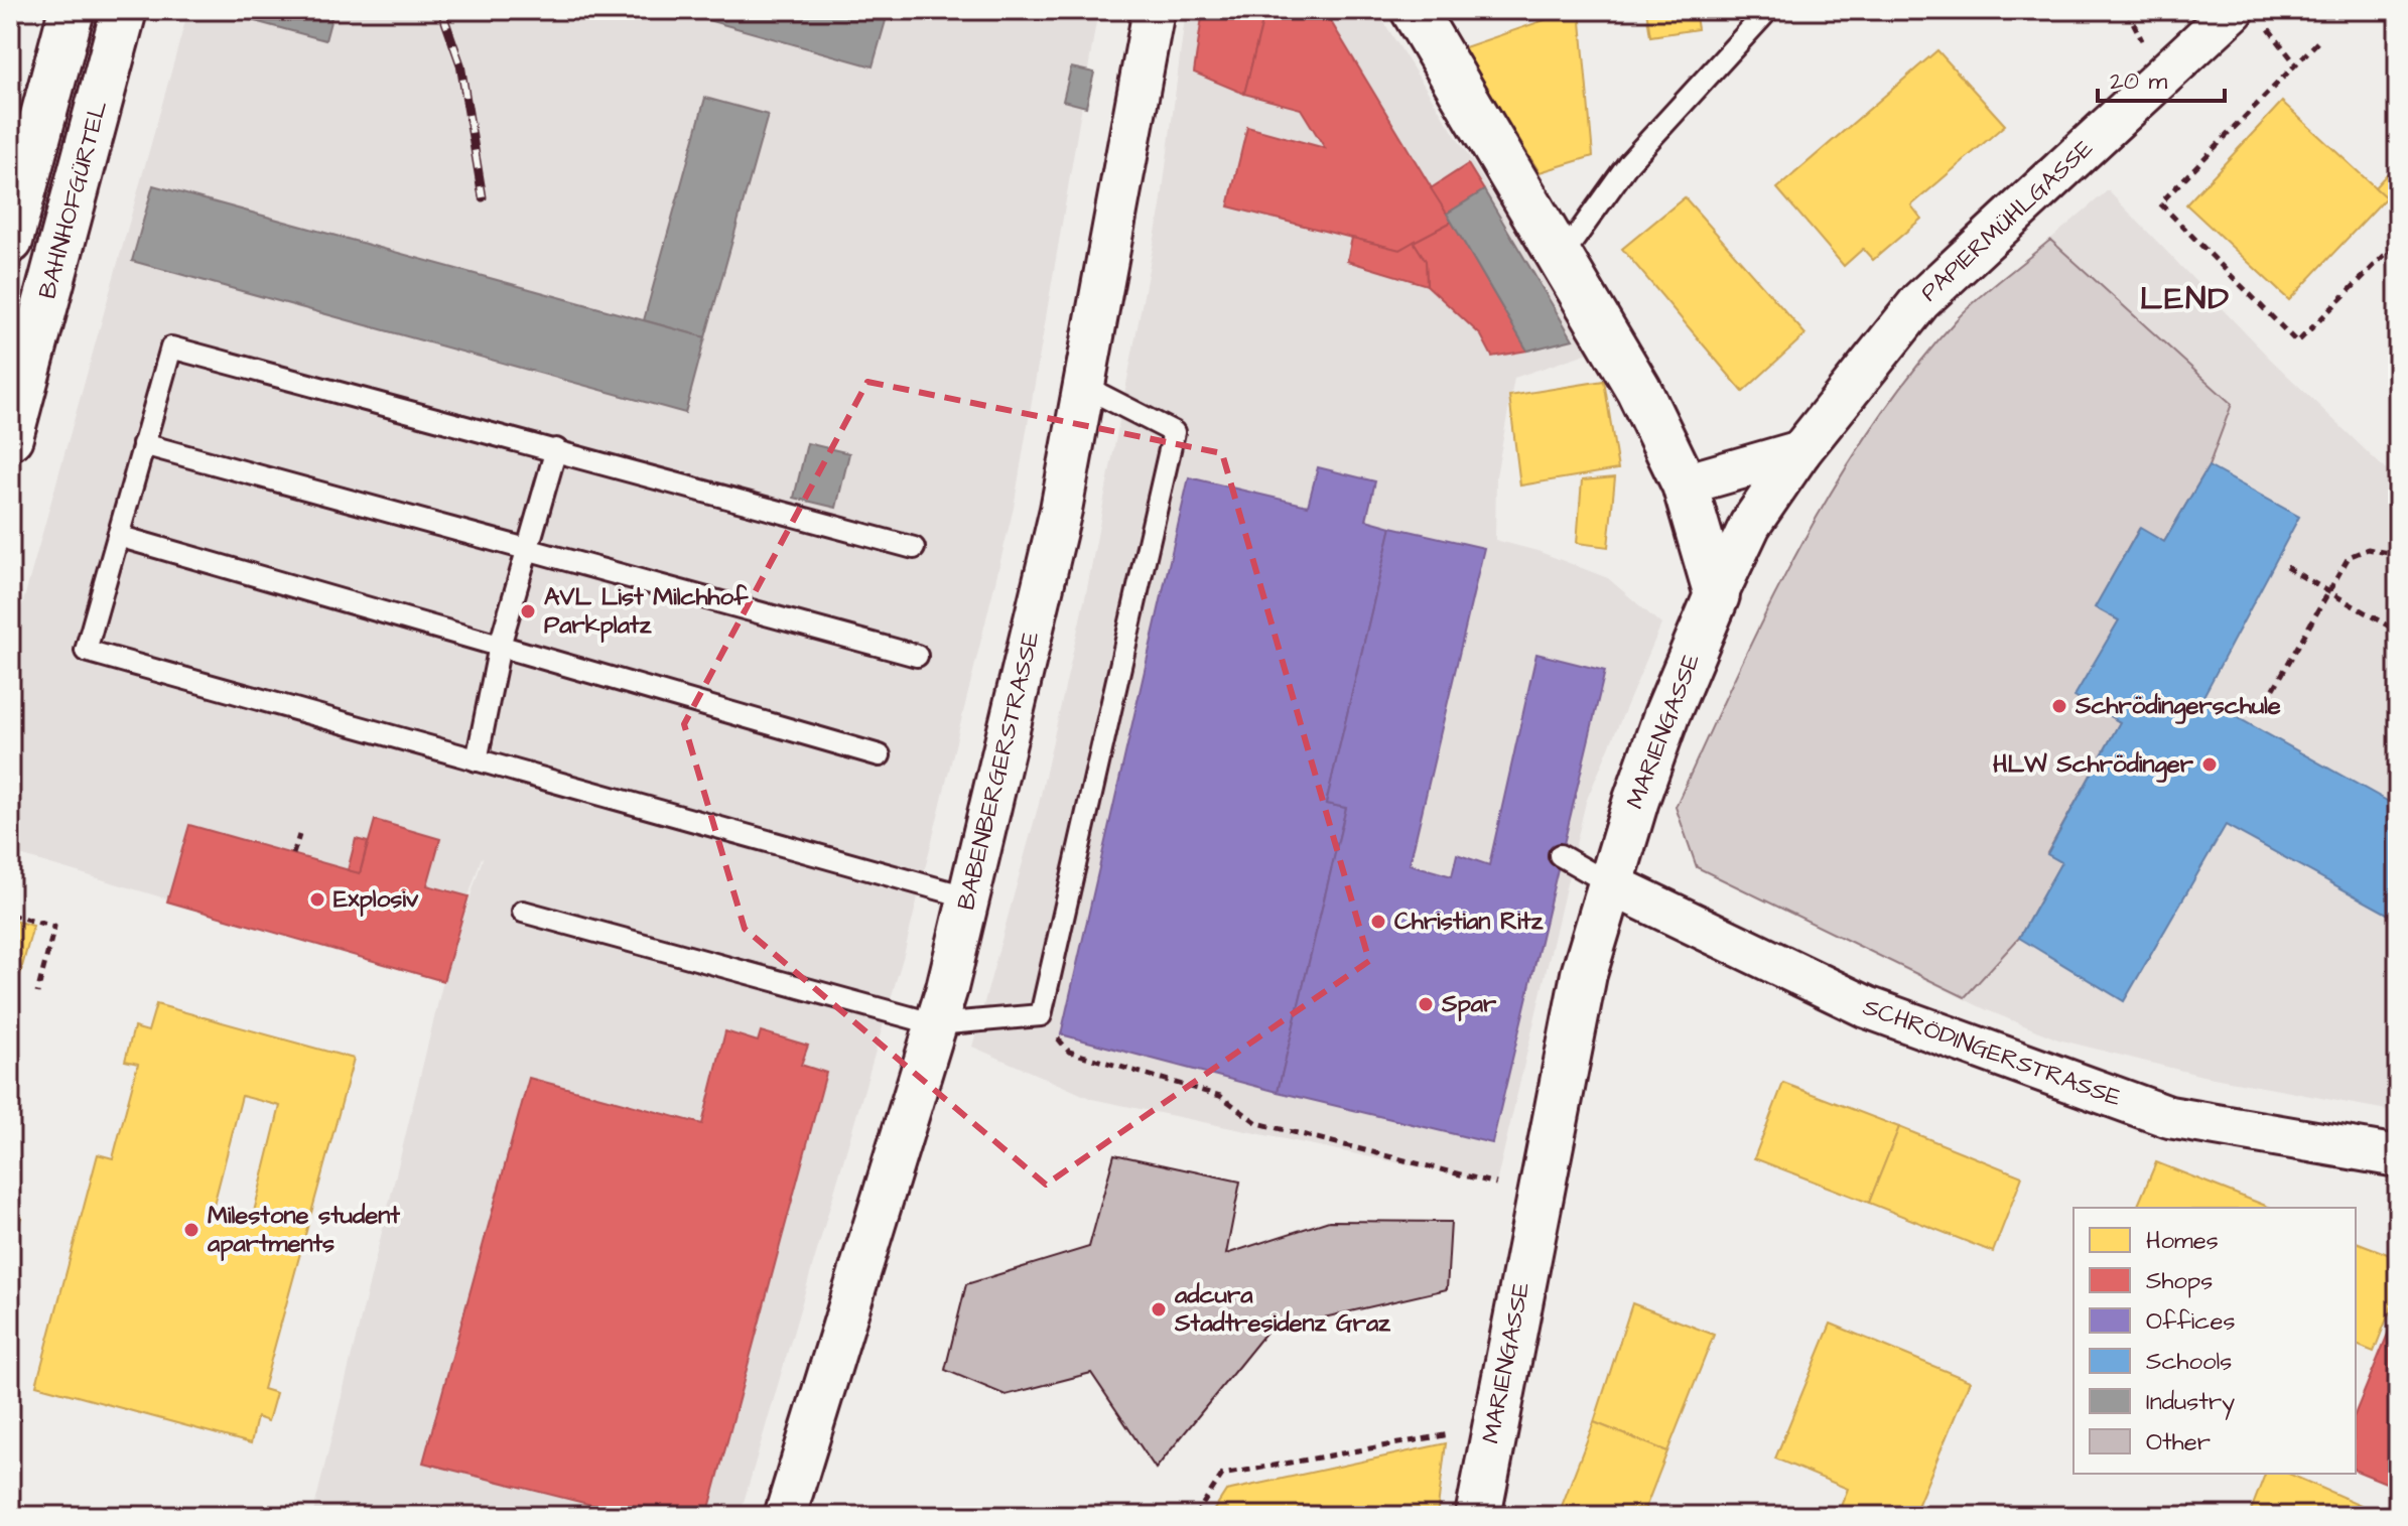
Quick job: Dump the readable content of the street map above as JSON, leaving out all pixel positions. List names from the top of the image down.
{
  "streets": {
    "street": [
      "BAHNHOFGÜRTEL",
      "PAPIERMÜHLGASSE",
      "MARIENGASSE",
      "BABENBERGERSTRASSE",
      "SCHRÖDINGERSTRASSE"
    ]
  },
  "crossings": [
    ["PAPIERMÜHLGASSE", "MARIENGASSE"],
    ["MARIENGASSE", "SCHRÖDINGERSTRASSE"]
  ],
  "districts": ["LEND"],
  "places": [
    "AVL List Milchhof Parkplatz",
    "Schrödingerschule",
    "HLW Schrödinger",
    "Explosiv",
    "Christian Ritz",
    "Spar",
    "Milestone student apartments",
    "adcura Stadtresidenz Graz"
  ],
  "legend": [
    "Homes",
    "Shops",
    "Offices",
    "Schools",
    "Industry",
    "Other"
  ],
  "scale_bar": "20 m"
}
